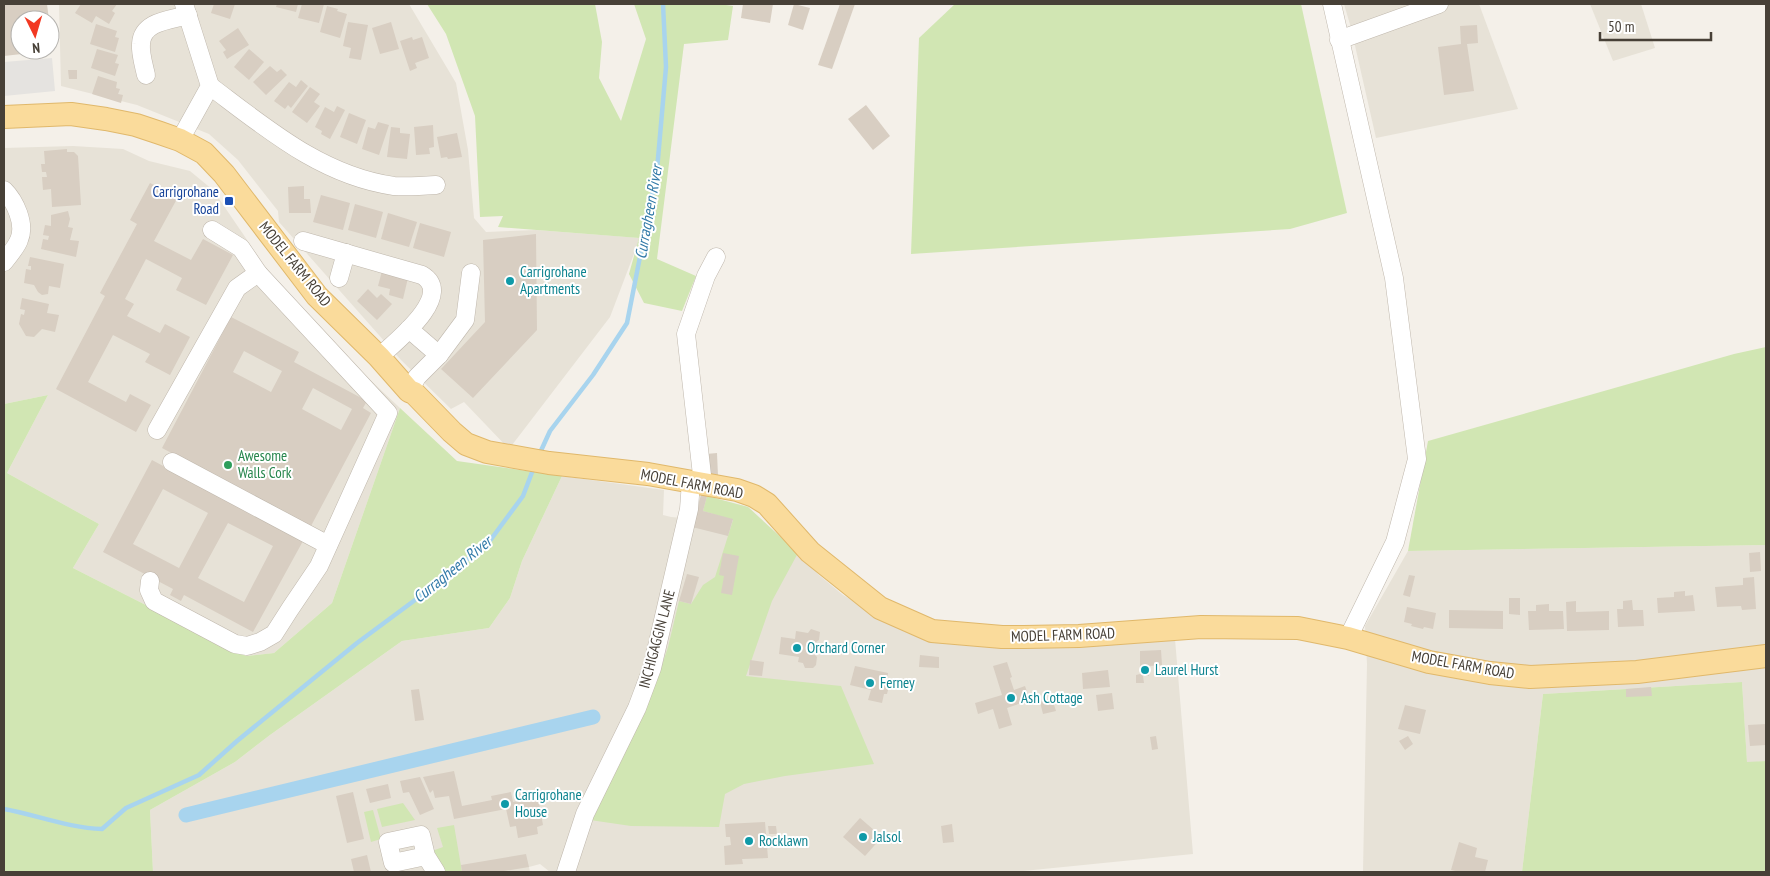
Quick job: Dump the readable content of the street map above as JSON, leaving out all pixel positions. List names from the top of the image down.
{
  "streets": {
    "main road": ["MODEL FARM ROAD"],
    "street": ["INCHIGAGGIN LANE"]
  },
  "crossings": [
    ["MODEL FARM ROAD", "INCHIGAGGIN LANE"]
  ],
  "water": ["Curragheen River"],
  "places": {
    "transit": ["Carrigrohane Road"],
    "other": [
      "Carrigrohane Apartments",
      "Awesome Walls Cork",
      "Orchard Corner",
      "Laurel Hurst",
      "Ferney",
      "Ash Cottage",
      "Carrigrohane House",
      "Jalsol",
      "Rocklawn"
    ]
  },
  "scale_bar": "50 m",
  "north": "bottom"
}
